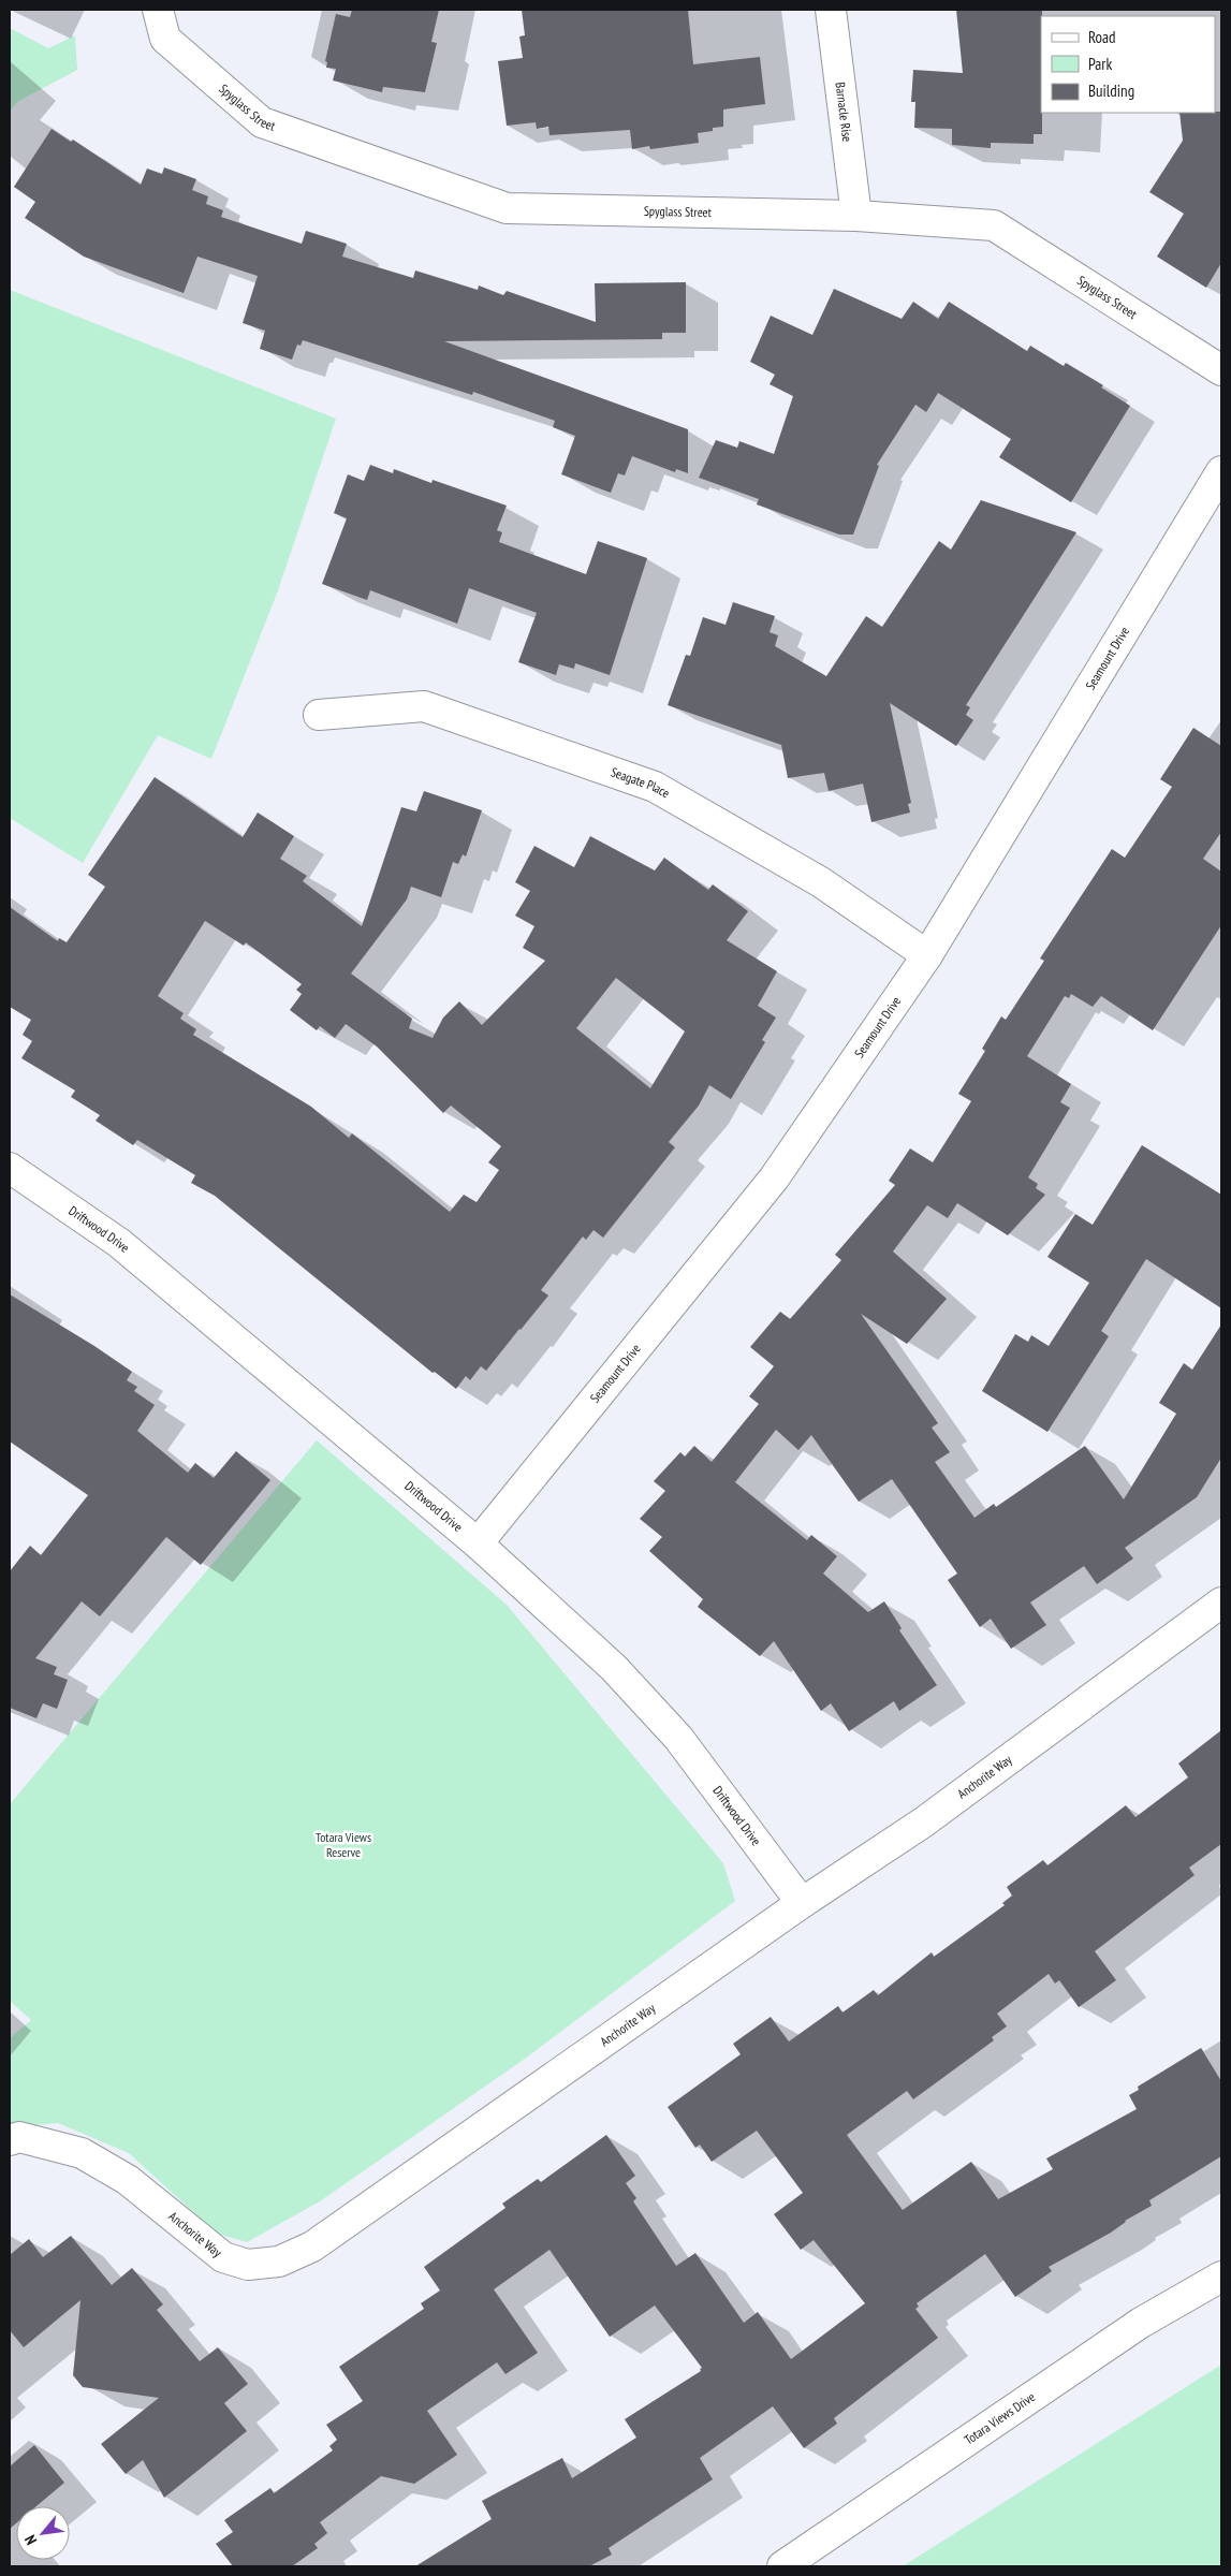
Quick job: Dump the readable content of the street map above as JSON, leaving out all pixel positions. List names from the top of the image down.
{
  "streets": {
    "street": [
      "Spyglass Street",
      "Barnacle Rise",
      "Seamount Drive",
      "Seagate Place",
      "Driftwood Drive",
      "Anchorite Way",
      "Totara Views Drive"
    ]
  },
  "crossings": [
    ["Spyglass Street", "Barnacle Rise"],
    ["Seamount Drive", "Seagate Place"],
    ["Seamount Drive", "Driftwood Drive"],
    ["Driftwood Drive", "Anchorite Way"]
  ],
  "parks": ["Totara Views Reserve"],
  "legend": ["Road", "Park", "Building"],
  "north": "bottom left"
}
